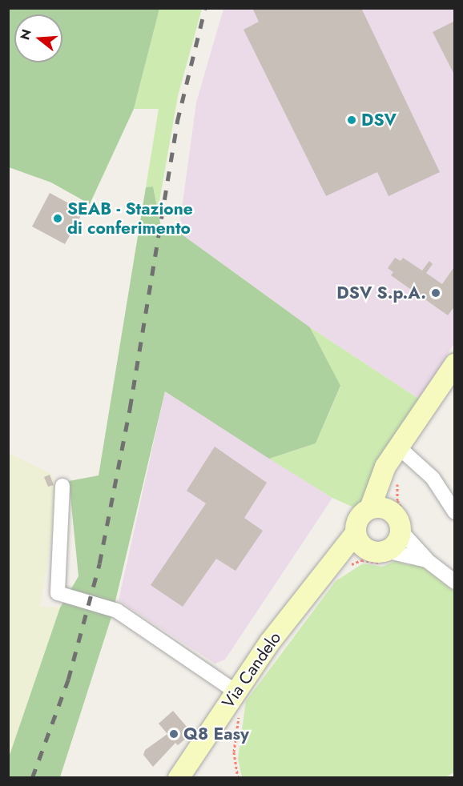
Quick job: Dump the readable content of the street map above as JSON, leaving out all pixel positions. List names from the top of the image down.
{
  "streets": {
    "street": ["Via Candelo"]
  },
  "places": [
    "DSV",
    "SEAB - Stazione di conferimento",
    "DSV S.p.A.",
    "Q8 Easy"
  ],
  "north": "left"
}
